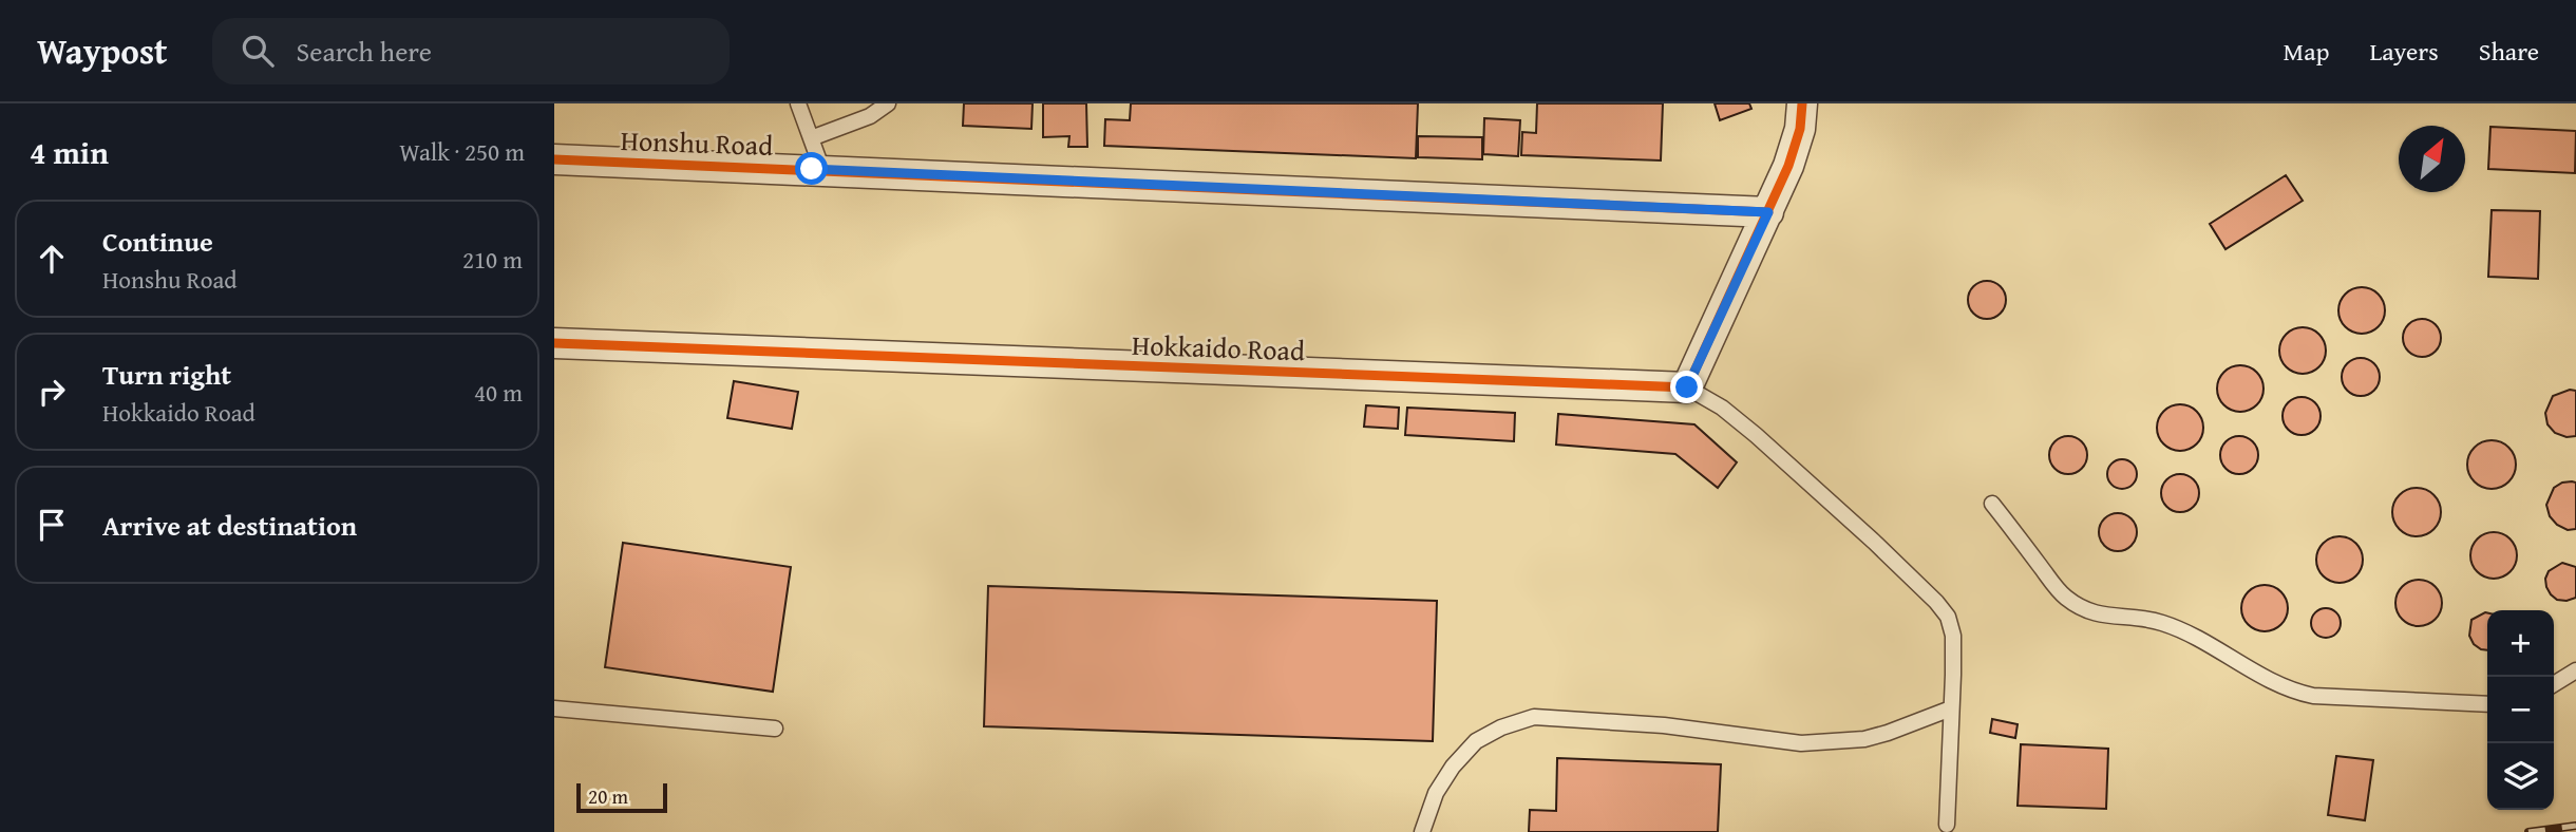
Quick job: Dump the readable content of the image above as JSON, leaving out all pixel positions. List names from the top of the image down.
{
  "streets": {
    "street": ["Honshu Road", "Hokkaido Road"]
  },
  "scale_bar": "20 m",
  "north": "top right",
  "page": {
    "header": "Waypost",
    "search": "Search here",
    "nav": ["Map", "Layers", "Share"],
    "heading": ["4 min", "Walk · 250 m"],
    "list": [
      ["Continue", "Honshu Road", "210 m"],
      ["Turn right", "Hokkaido Road", "40 m"],
      "Arrive at destination"
    ],
    "map_buttons": ["+", "−"],
    "scale": "20 m"
  }
}
